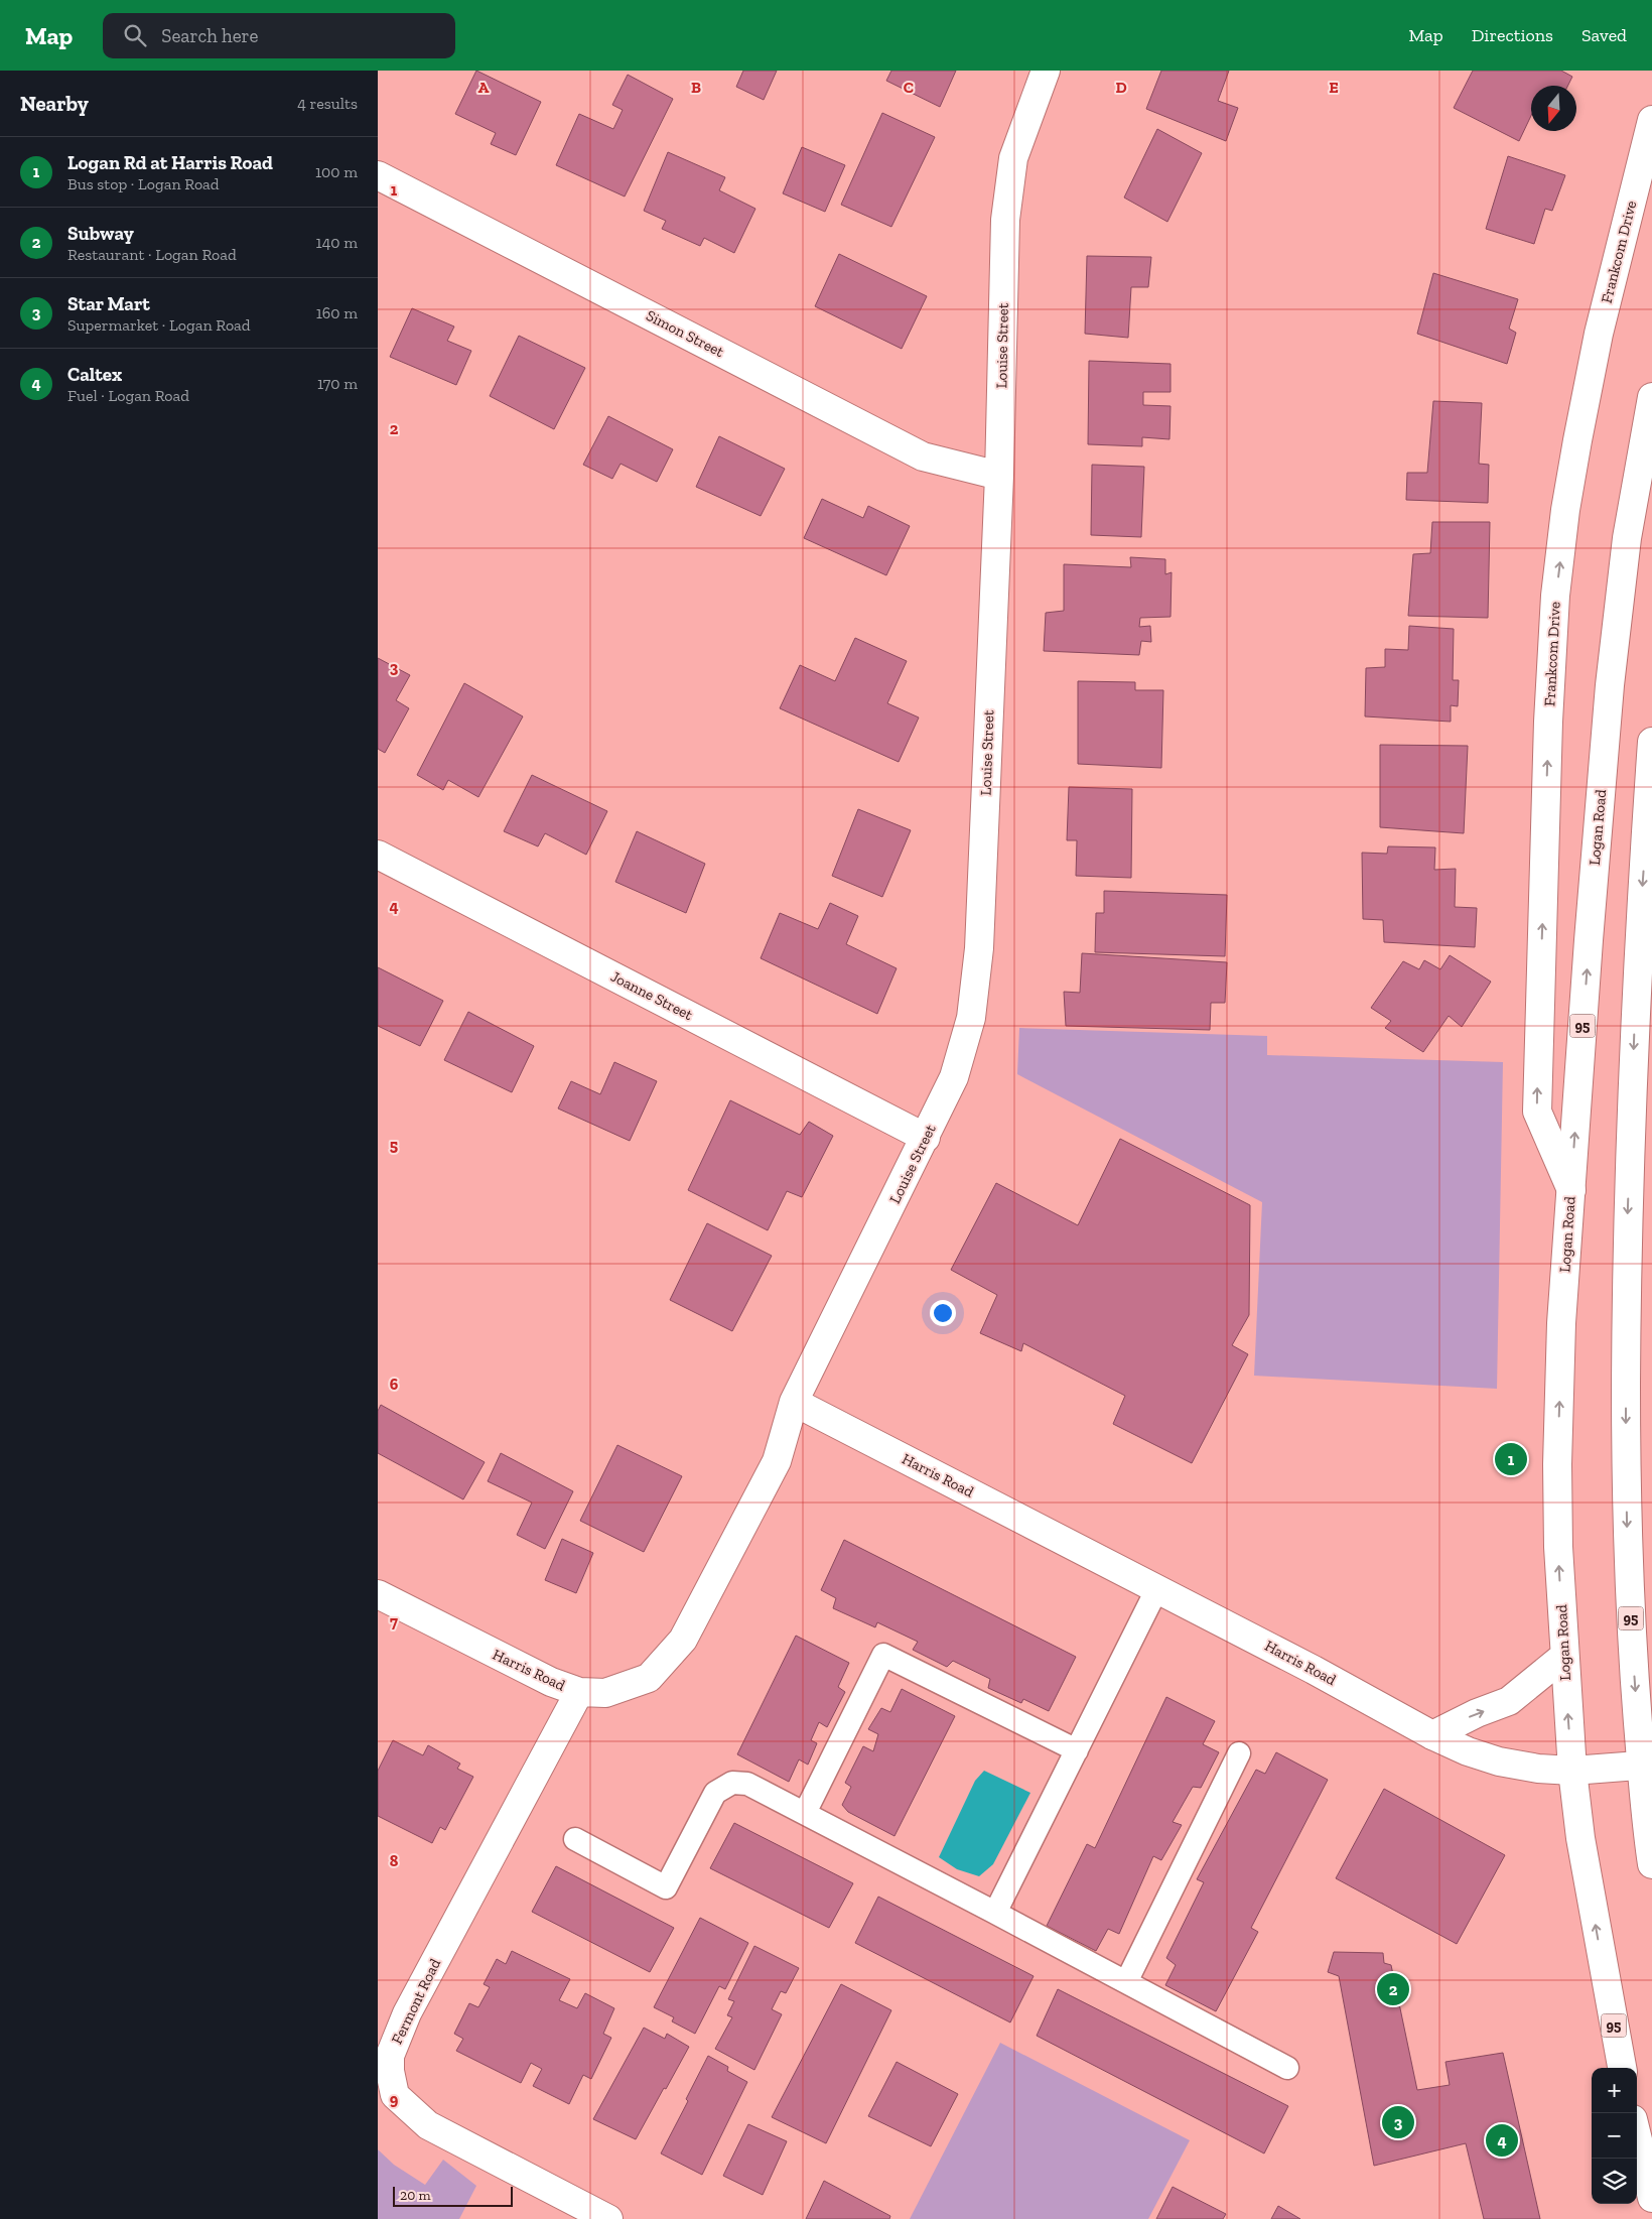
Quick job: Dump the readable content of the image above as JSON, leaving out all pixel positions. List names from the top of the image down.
{
  "streets": {
    "street": [
      "Frankcom Drive",
      "Simon Street",
      "Louise Street",
      "Logan Road",
      "Joanne Street",
      "95",
      "Harris Road",
      "Fermont Road"
    ]
  },
  "crossings": [
    ["Frankcom Drive", "Logan Road"],
    ["Simon Street", "Louise Street"],
    ["Louise Street", "Joanne Street"],
    ["Louise Street", "Harris Road"],
    ["Logan Road", "Harris Road"],
    ["95", "Harris Road"],
    ["Harris Road", "Fermont Road"]
  ],
  "scale_bar": "20 m",
  "north": "bottom",
  "page": {
    "header": "Map",
    "search": "Search here",
    "nav": ["Map", "Directions", "Saved"],
    "heading": ["Nearby", "4 results"],
    "list": [
      {
        "mark": "1",
        "name": "Logan Rd at Harris Road",
        "note": "Bus stop · Logan Road",
        "value": "100 m"
      },
      {
        "mark": "2",
        "name": "Subway",
        "note": "Restaurant · Logan Road",
        "value": "140 m"
      },
      {
        "mark": "3",
        "name": "Star Mart",
        "note": "Supermarket · Logan Road",
        "value": "160 m"
      },
      {
        "mark": "4",
        "name": "Caltex",
        "note": "Fuel · Logan Road",
        "value": "170 m"
      }
    ],
    "pins": [
      "1",
      "2",
      "3",
      "4"
    ],
    "map_buttons": ["+", "−"],
    "scale": "20 m"
  },
  "grid": {
    "columns": [
      "A",
      "B",
      "C",
      "D",
      "E"
    ],
    "rows": [
      "1",
      "2",
      "3",
      "4",
      "5",
      "6",
      "7",
      "8",
      "9"
    ]
  }
}
